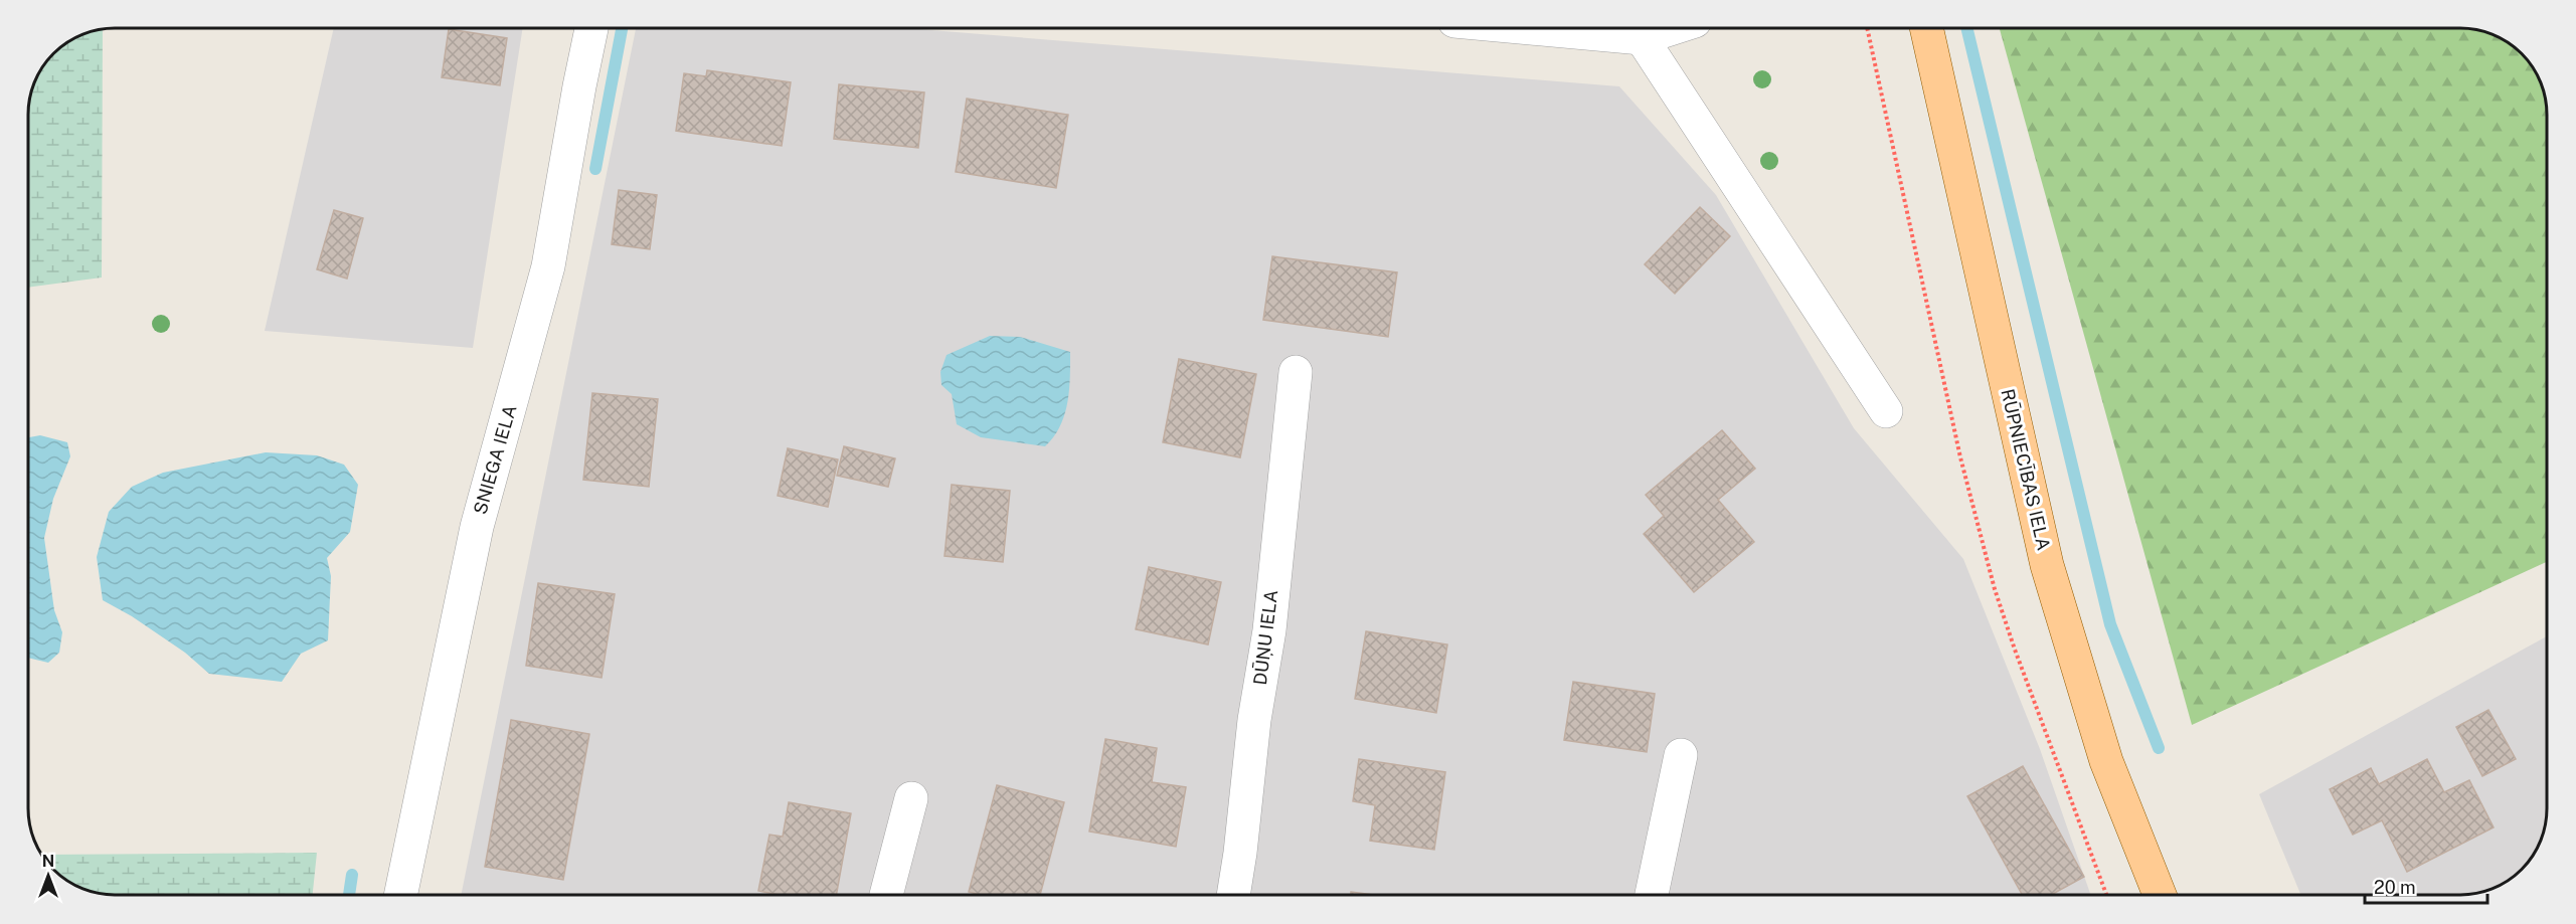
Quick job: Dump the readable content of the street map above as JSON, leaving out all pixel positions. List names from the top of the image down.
{
  "streets": {
    "main road": ["RŪPNIECĪBAS IELA"],
    "street": ["SNIEGA IELA", "DŪŅU IELA"]
  },
  "scale_bar": "20 m",
  "north": "top"
}
